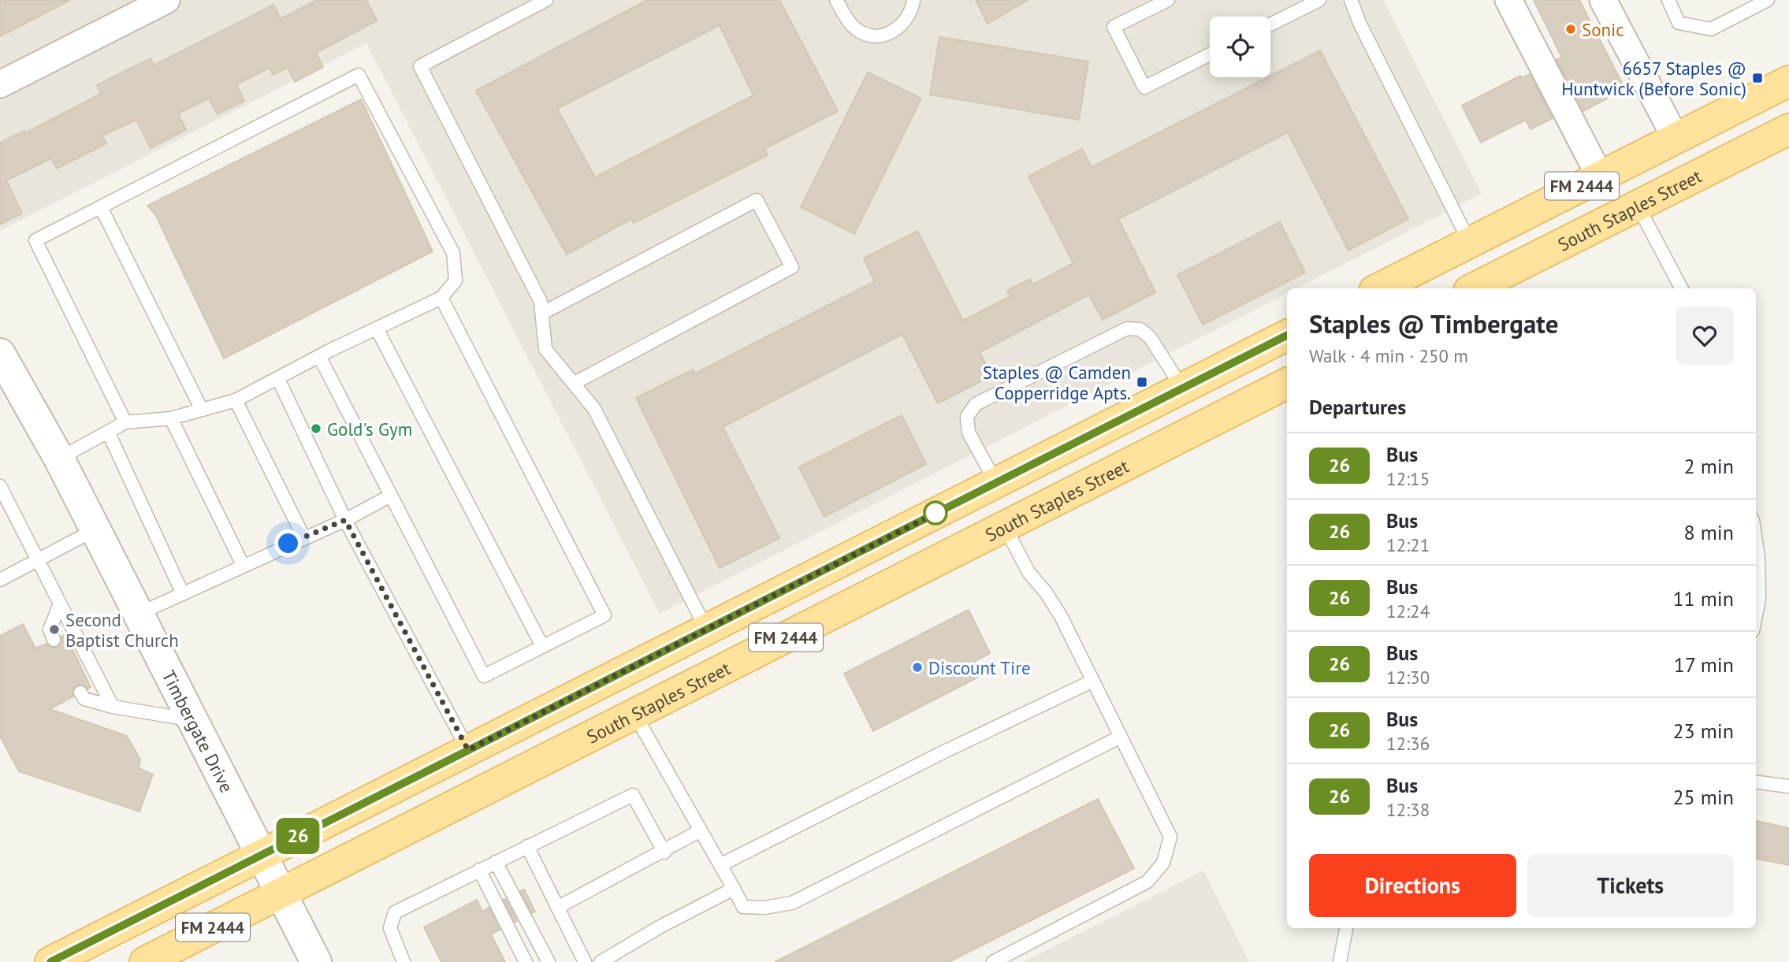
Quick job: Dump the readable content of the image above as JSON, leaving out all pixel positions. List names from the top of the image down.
{
  "streets": {
    "main road": ["FM 2444", "South Staples Street"],
    "street": ["Timbergate Drive"]
  },
  "crossings": [
    ["FM 2444", "Timbergate Drive"],
    ["South Staples Street", "Timbergate Drive"]
  ],
  "places": {
    "other": [
      "Sonic",
      "Gold's Gym",
      "Second Baptist Church",
      "Discount Tire"
    ],
    "transit": ["6657 Staples @ Huntwick (Before Sonic)", "Staples @ Camden Copperridge Apts."]
  },
  "lines": ["bus line 26"],
  "page": {
    "on_map": "26",
    "heading": [
      ["Staples @ Timbergate", "Walk · 4 min · 250 m"],
      "Departures"
    ],
    "list": [
      {
        "mark": "26",
        "name": "Bus",
        "note": "12:15",
        "value": "2 min"
      },
      {
        "mark": "26",
        "name": "Bus",
        "note": "12:21",
        "value": "8 min"
      },
      {
        "mark": "26",
        "name": "Bus",
        "note": "12:24",
        "value": "11 min"
      },
      {
        "mark": "26",
        "name": "Bus",
        "note": "12:30",
        "value": "17 min"
      },
      {
        "mark": "26",
        "name": "Bus",
        "note": "12:36",
        "value": "23 min"
      },
      {
        "mark": "26",
        "name": "Bus",
        "note": "12:38",
        "value": "25 min"
      }
    ],
    "buttons": ["Directions", "Tickets"]
  }
}
